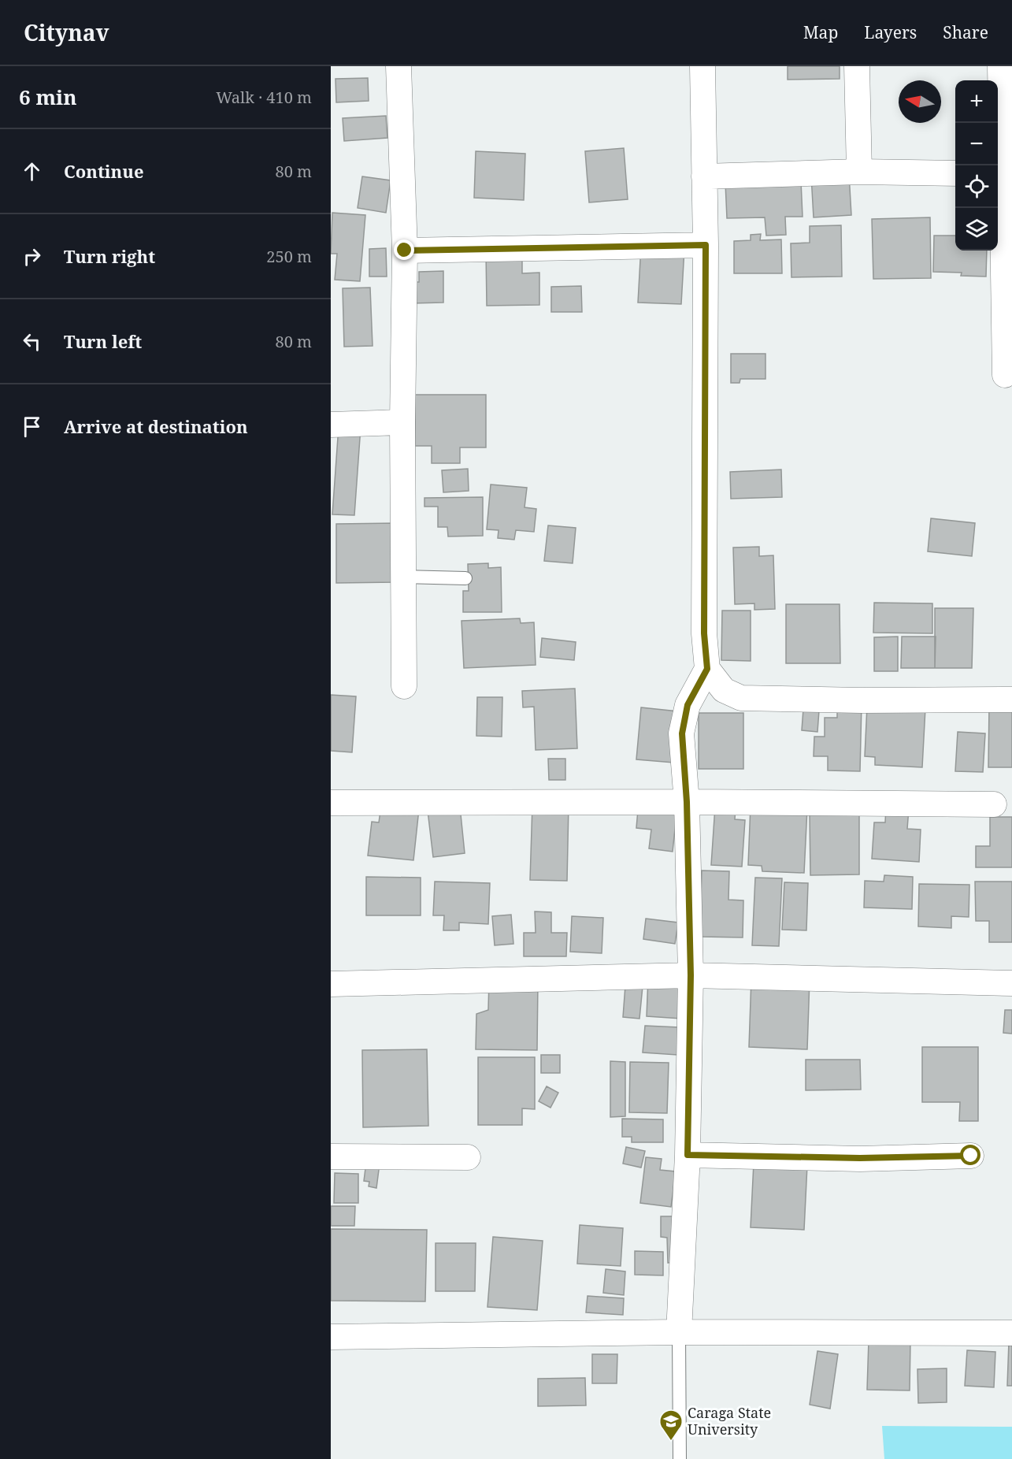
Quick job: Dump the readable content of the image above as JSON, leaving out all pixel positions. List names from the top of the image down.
{
  "places": {
    "school or university": ["Caraga State University"]
  },
  "north": "left",
  "page": {
    "header": "Citynav",
    "nav": ["Map", "Layers", "Share"],
    "heading": ["6 min", "Walk · 410 m"],
    "map_buttons": ["+", "−"],
    "list": [
      ["Continue", "80 m"],
      ["Turn right", "250 m"],
      ["Turn left", "80 m"],
      "Arrive at destination"
    ]
  }
}
